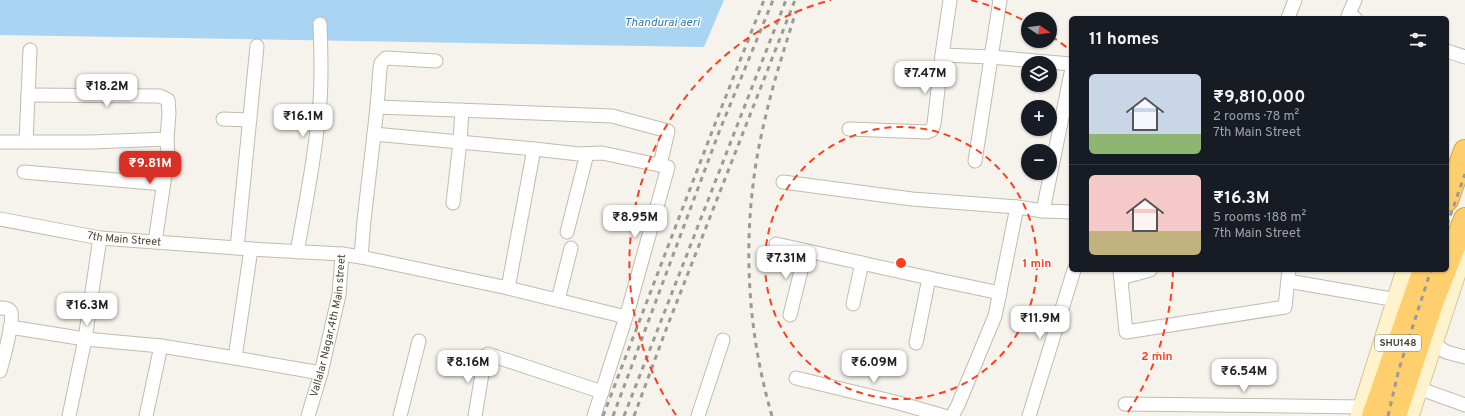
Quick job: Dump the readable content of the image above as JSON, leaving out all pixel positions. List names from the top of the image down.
{
  "streets": {
    "highway": ["SHU148"],
    "street": ["7th Main Street", "Vallalar Nagar,4th Main street"]
  },
  "crossings": [
    ["7th Main Street", "Vallalar Nagar,4th Main street"]
  ],
  "water": ["Thandurai aeri"],
  "north": "right",
  "page": {
    "map_buttons": ["+", "−"],
    "heading": "11 homes",
    "price": [
      "₹7.47M",
      "₹18.2M",
      "₹16.1M",
      "₹9.81M",
      "₹8.95M",
      "₹7.31M",
      "₹16.3M",
      "₹11.9M",
      "₹8.16M",
      "₹6.09M",
      "₹6.54M"
    ],
    "list": [
      {
        "name": "₹9,810,000",
        "note": "2 rooms · 78 m² · 7th Main Street"
      },
      {
        "name": "₹16.3M",
        "note": "5 rooms · 188 m² · 7th Main Street"
      }
    ]
  },
  "rings": ["1 min", "2 min"]
}
